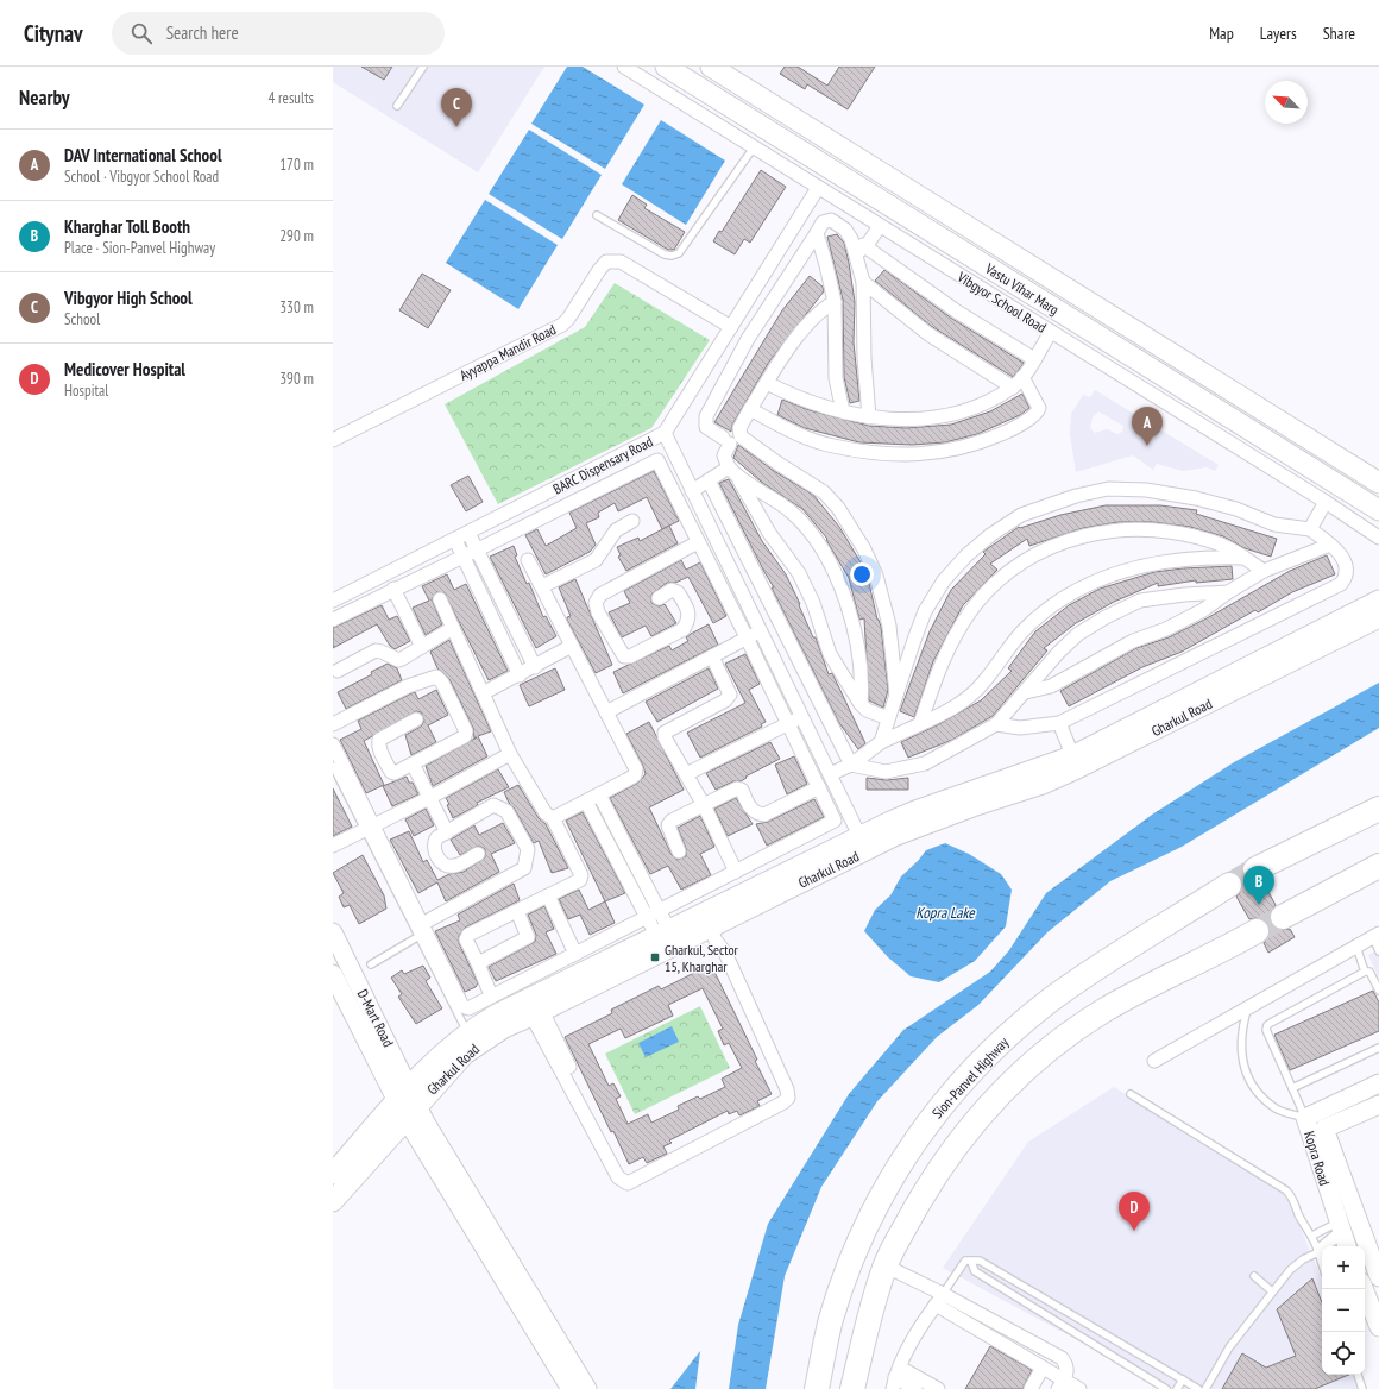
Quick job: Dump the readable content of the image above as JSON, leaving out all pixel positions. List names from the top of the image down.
{
  "streets": {
    "highway": ["Sion-Panvel Highway"],
    "main road": ["Vastu Vihar Marg", "Gharkul Road"],
    "street": [
      "Vibgyor School Road",
      "Ayyappa Mandir Road",
      "BARC Dispensary Road",
      "D-Mart Road",
      "Kopra Road"
    ]
  },
  "crossings": [
    ["Vibgyor School Road", "BARC Dispensary Road"],
    ["Ayyappa Mandir Road", "BARC Dispensary Road"],
    ["Gharkul Road", "D-Mart Road"]
  ],
  "water": ["Kopra Lake"],
  "places": {
    "transit": ["Gharkul, Sector 15, Kharghar"]
  },
  "north": "top left",
  "page": {
    "header": "Citynav",
    "search": "Search here",
    "nav": ["Map", "Layers", "Share"],
    "heading": ["Nearby", "4 results"],
    "pins": [
      "C",
      "A",
      "B",
      "D"
    ],
    "list": [
      {
        "mark": "A",
        "name": "DAV International School",
        "note": "School · Vibgyor School Road",
        "value": "170 m"
      },
      {
        "mark": "B",
        "name": "Kharghar Toll Booth",
        "note": "Place · Sion-Panvel Highway",
        "value": "290 m"
      },
      {
        "mark": "C",
        "name": "Vibgyor High School",
        "note": "School",
        "value": "330 m"
      },
      {
        "mark": "D",
        "name": "Medicover Hospital",
        "note": "Hospital",
        "value": "390 m"
      }
    ],
    "map_buttons": ["+", "−"]
  }
}
